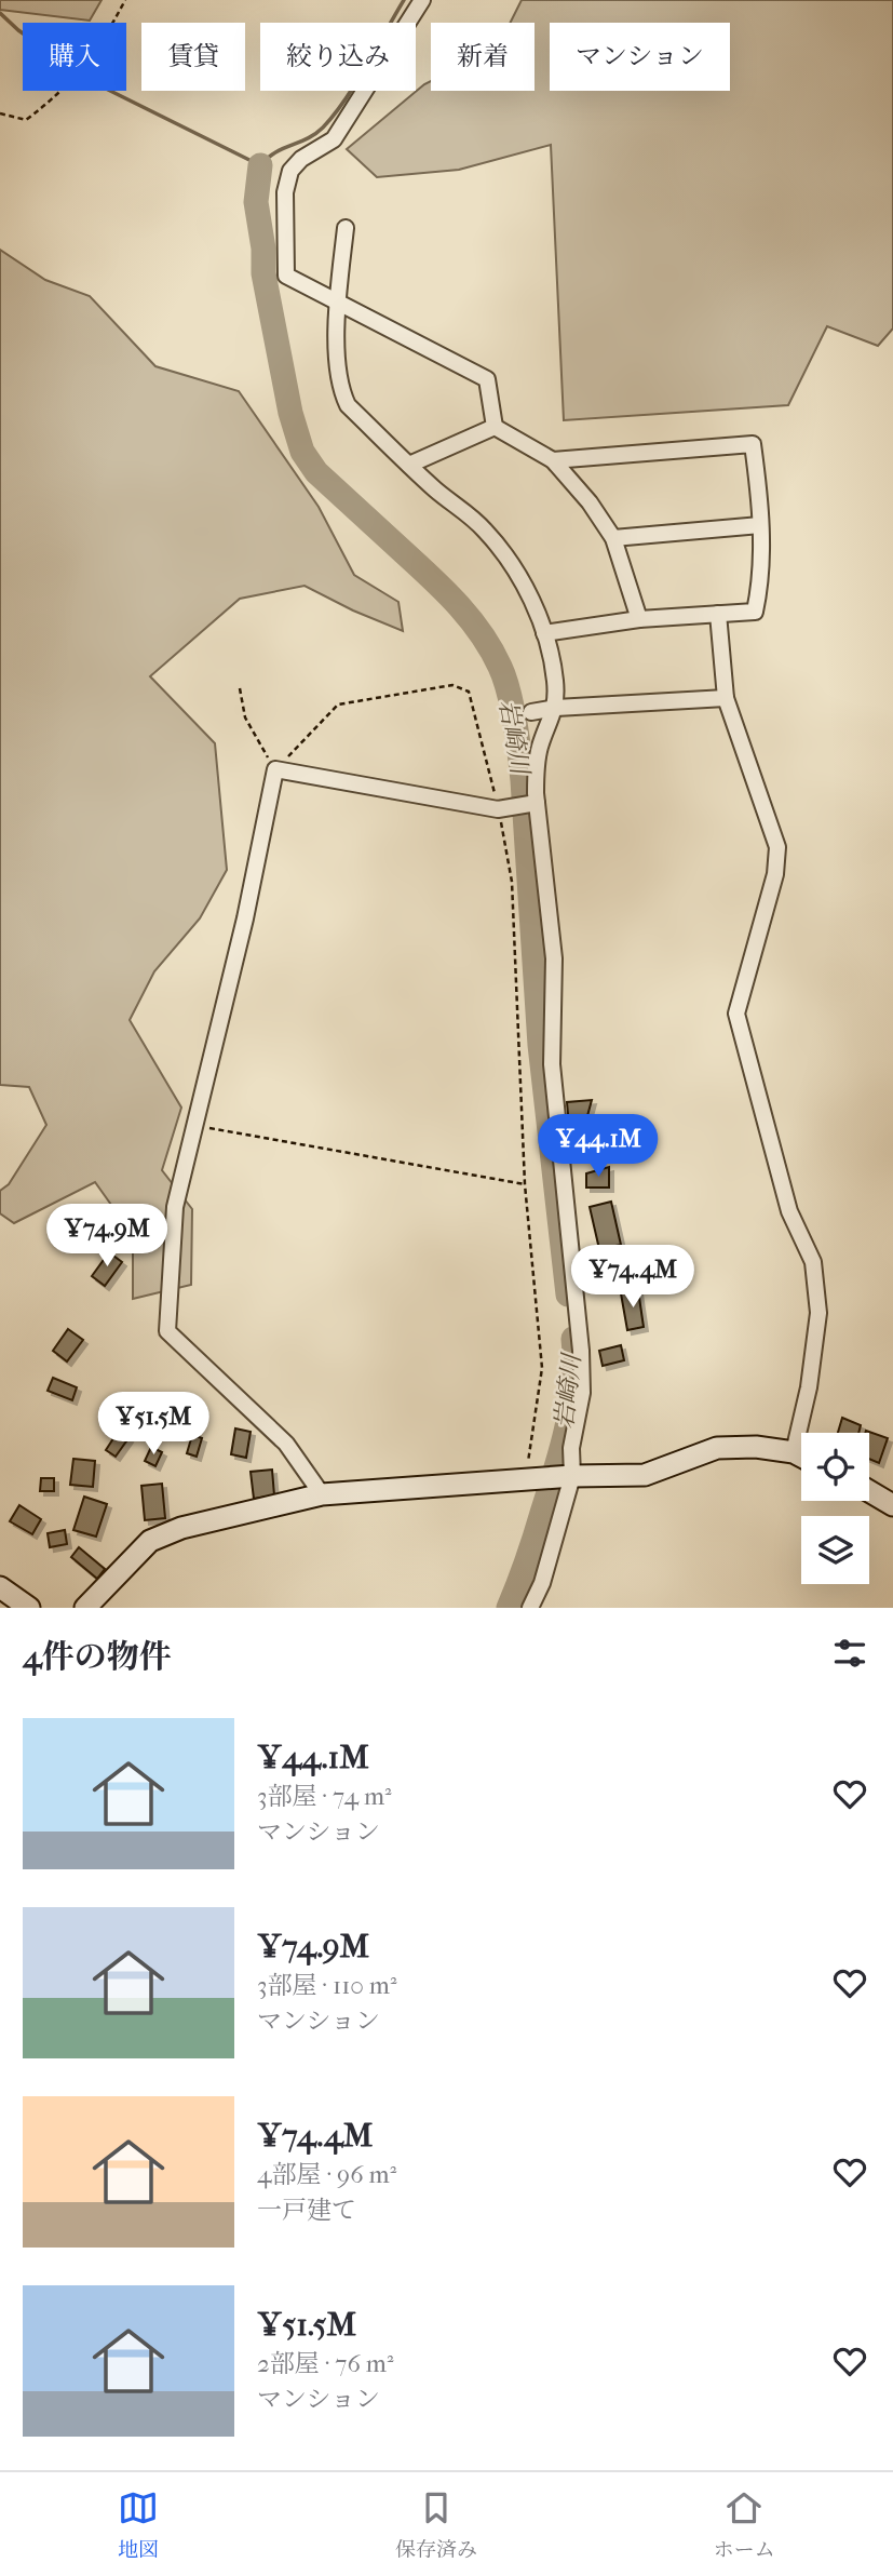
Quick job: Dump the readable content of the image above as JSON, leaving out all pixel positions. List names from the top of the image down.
{
  "water": ["岩崎川"],
  "page": {
    "chip": [
      "購入",
      "賃貸",
      "絞り込み",
      "新着",
      "マンション"
    ],
    "price": [
      "¥44.1M",
      "¥74.9M",
      "¥74.4M",
      "¥51.5M"
    ],
    "heading": "4件の物件",
    "list": [
      {
        "name": "¥44.1M",
        "note": "3部屋 · 74 m² · マンション"
      },
      {
        "name": "¥74.9M",
        "note": "3部屋 · 110 m² · マンション"
      },
      {
        "name": "¥74.4M",
        "note": "4部屋 · 96 m² · 一戸建て"
      },
      {
        "name": "¥51.5M",
        "note": "2部屋 · 76 m² · マンション"
      }
    ],
    "tabs": ["地図", "保存済み", "ホーム"]
  }
}
